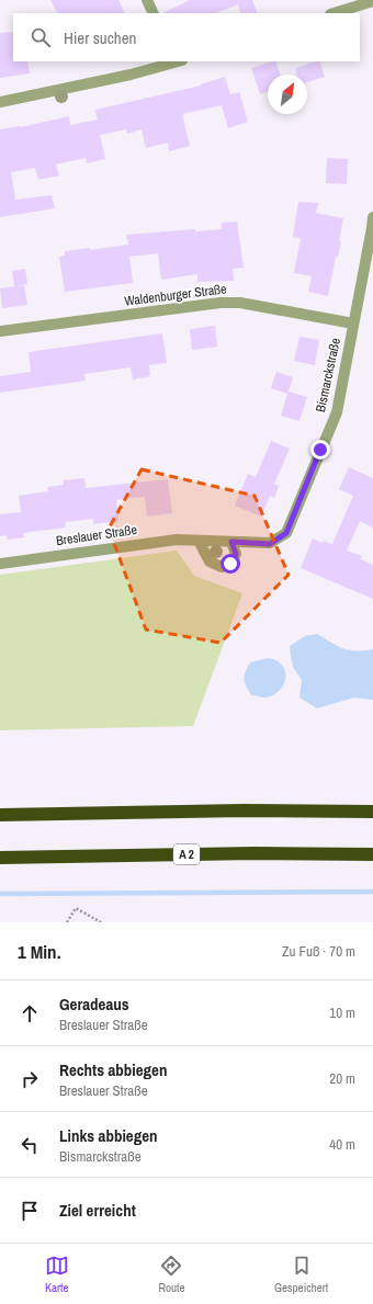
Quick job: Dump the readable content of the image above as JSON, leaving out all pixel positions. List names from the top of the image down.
{
  "streets": {
    "highway": ["A 2"],
    "street": ["Waldenburger Straße", "Bismarckstraße", "Breslauer Straße"]
  },
  "crossings": [
    ["Waldenburger Straße", "Bismarckstraße"],
    ["Bismarckstraße", "Breslauer Straße"]
  ],
  "north": "top right",
  "page": {
    "search": "Hier suchen",
    "heading": ["1 Min.", "Zu Fuß · 70 m"],
    "list": [
      ["Geradeaus", "Breslauer Straße", "10 m"],
      ["Rechts abbiegen", "Breslauer Straße", "20 m"],
      ["Links abbiegen", "Bismarckstraße", "40 m"],
      "Ziel erreicht"
    ],
    "nav": ["Karte", "Route", "Gespeichert"]
  }
}
